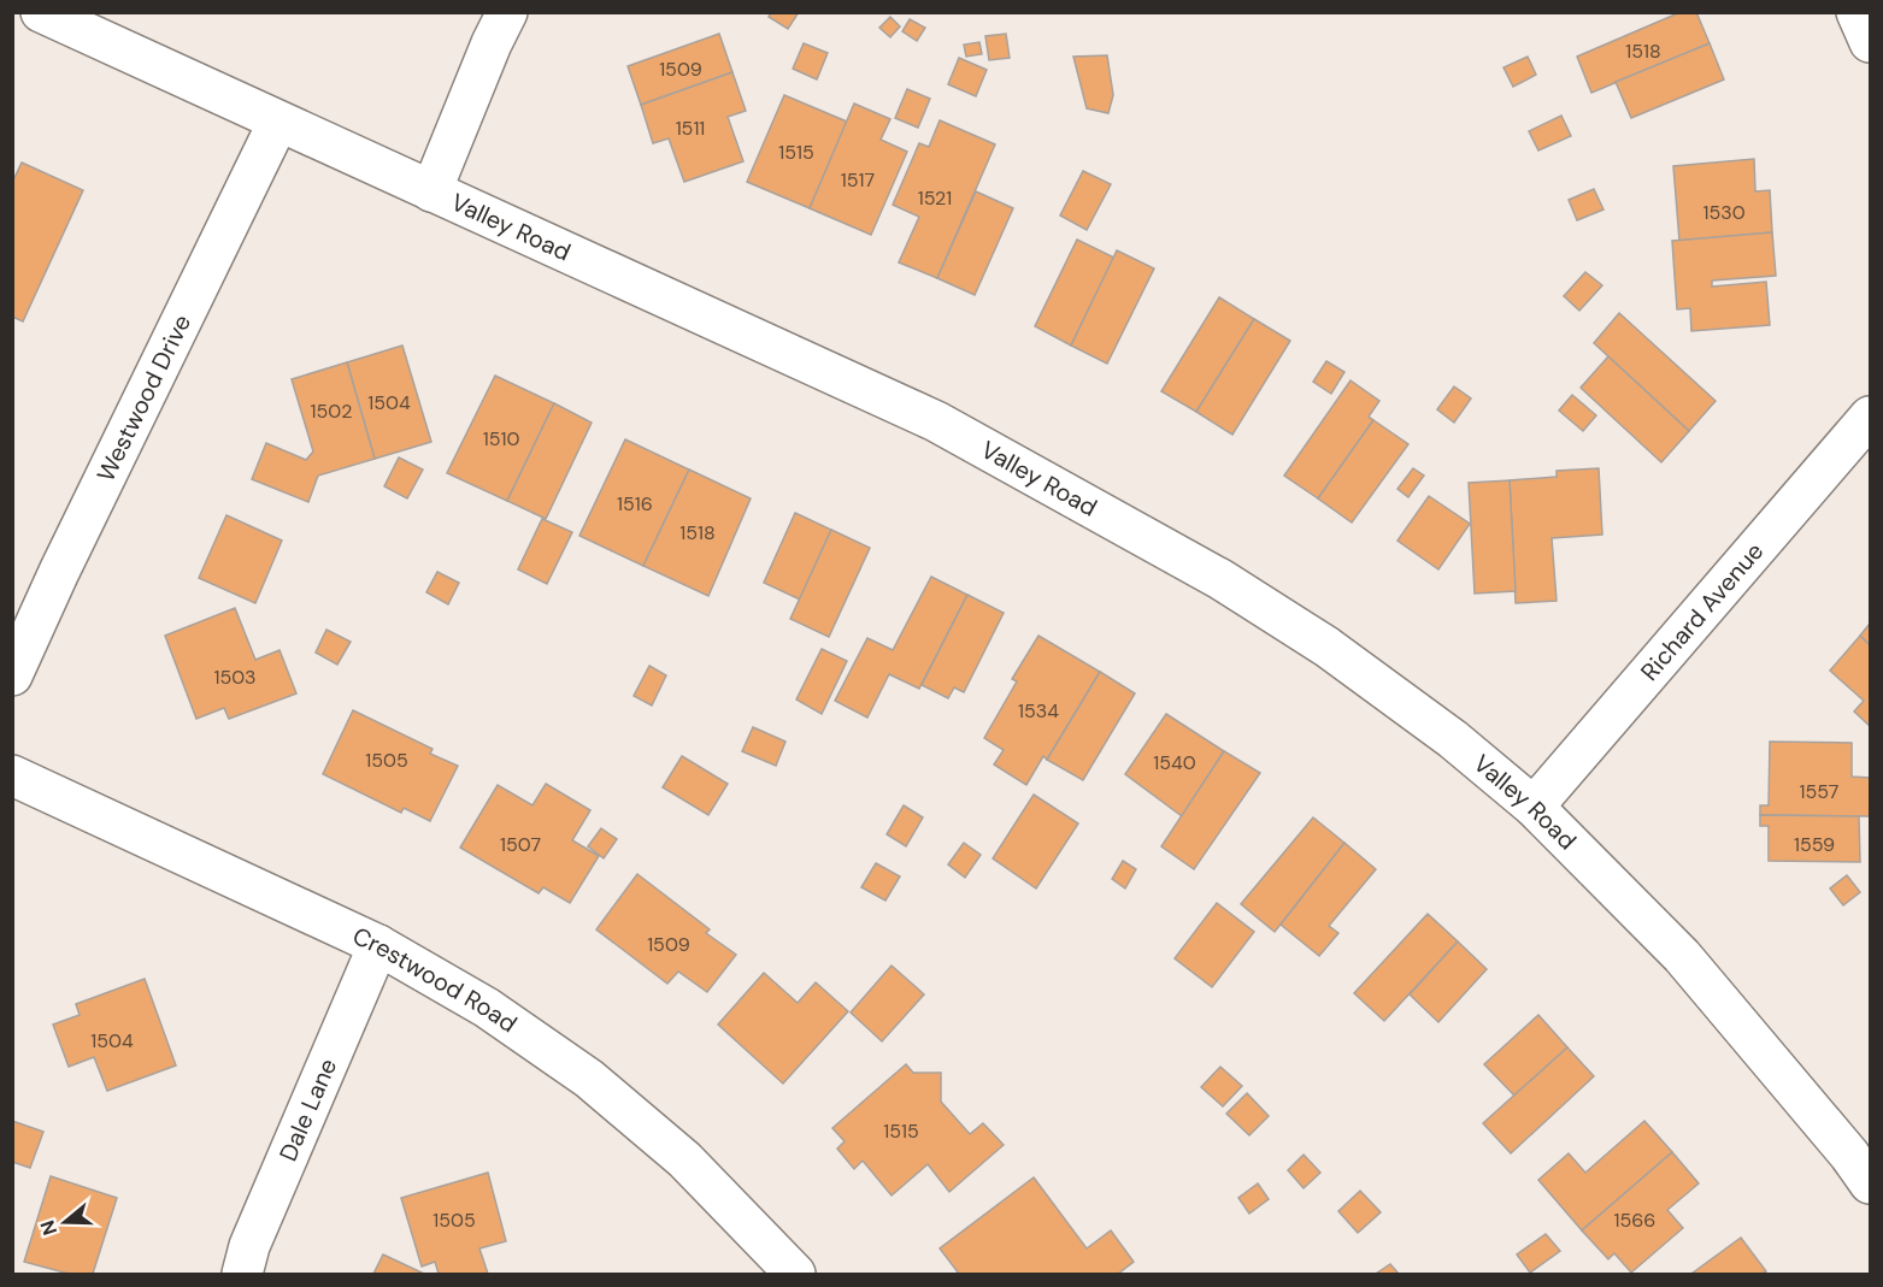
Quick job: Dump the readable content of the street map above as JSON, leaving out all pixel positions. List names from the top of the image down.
{
  "streets": {
    "street": [
      "Valley Road",
      "Westwood Drive",
      "Richard Avenue",
      "Crestwood Road",
      "Dale Lane"
    ]
  },
  "crossings": [
    ["Valley Road", "Westwood Drive"],
    ["Valley Road", "Richard Avenue"],
    ["Crestwood Road", "Dale Lane"]
  ],
  "house_numbers": [
    "1518",
    "1509",
    "1511",
    "1515",
    "1517",
    "1521",
    "1530",
    "1504",
    "1502",
    "1510",
    "1516",
    "1518",
    "1503",
    "1534",
    "1505",
    "1540",
    "1557",
    "1507",
    "1559",
    "1509",
    "1504",
    "1515",
    "1505",
    "1566"
  ],
  "north": "left"
}
